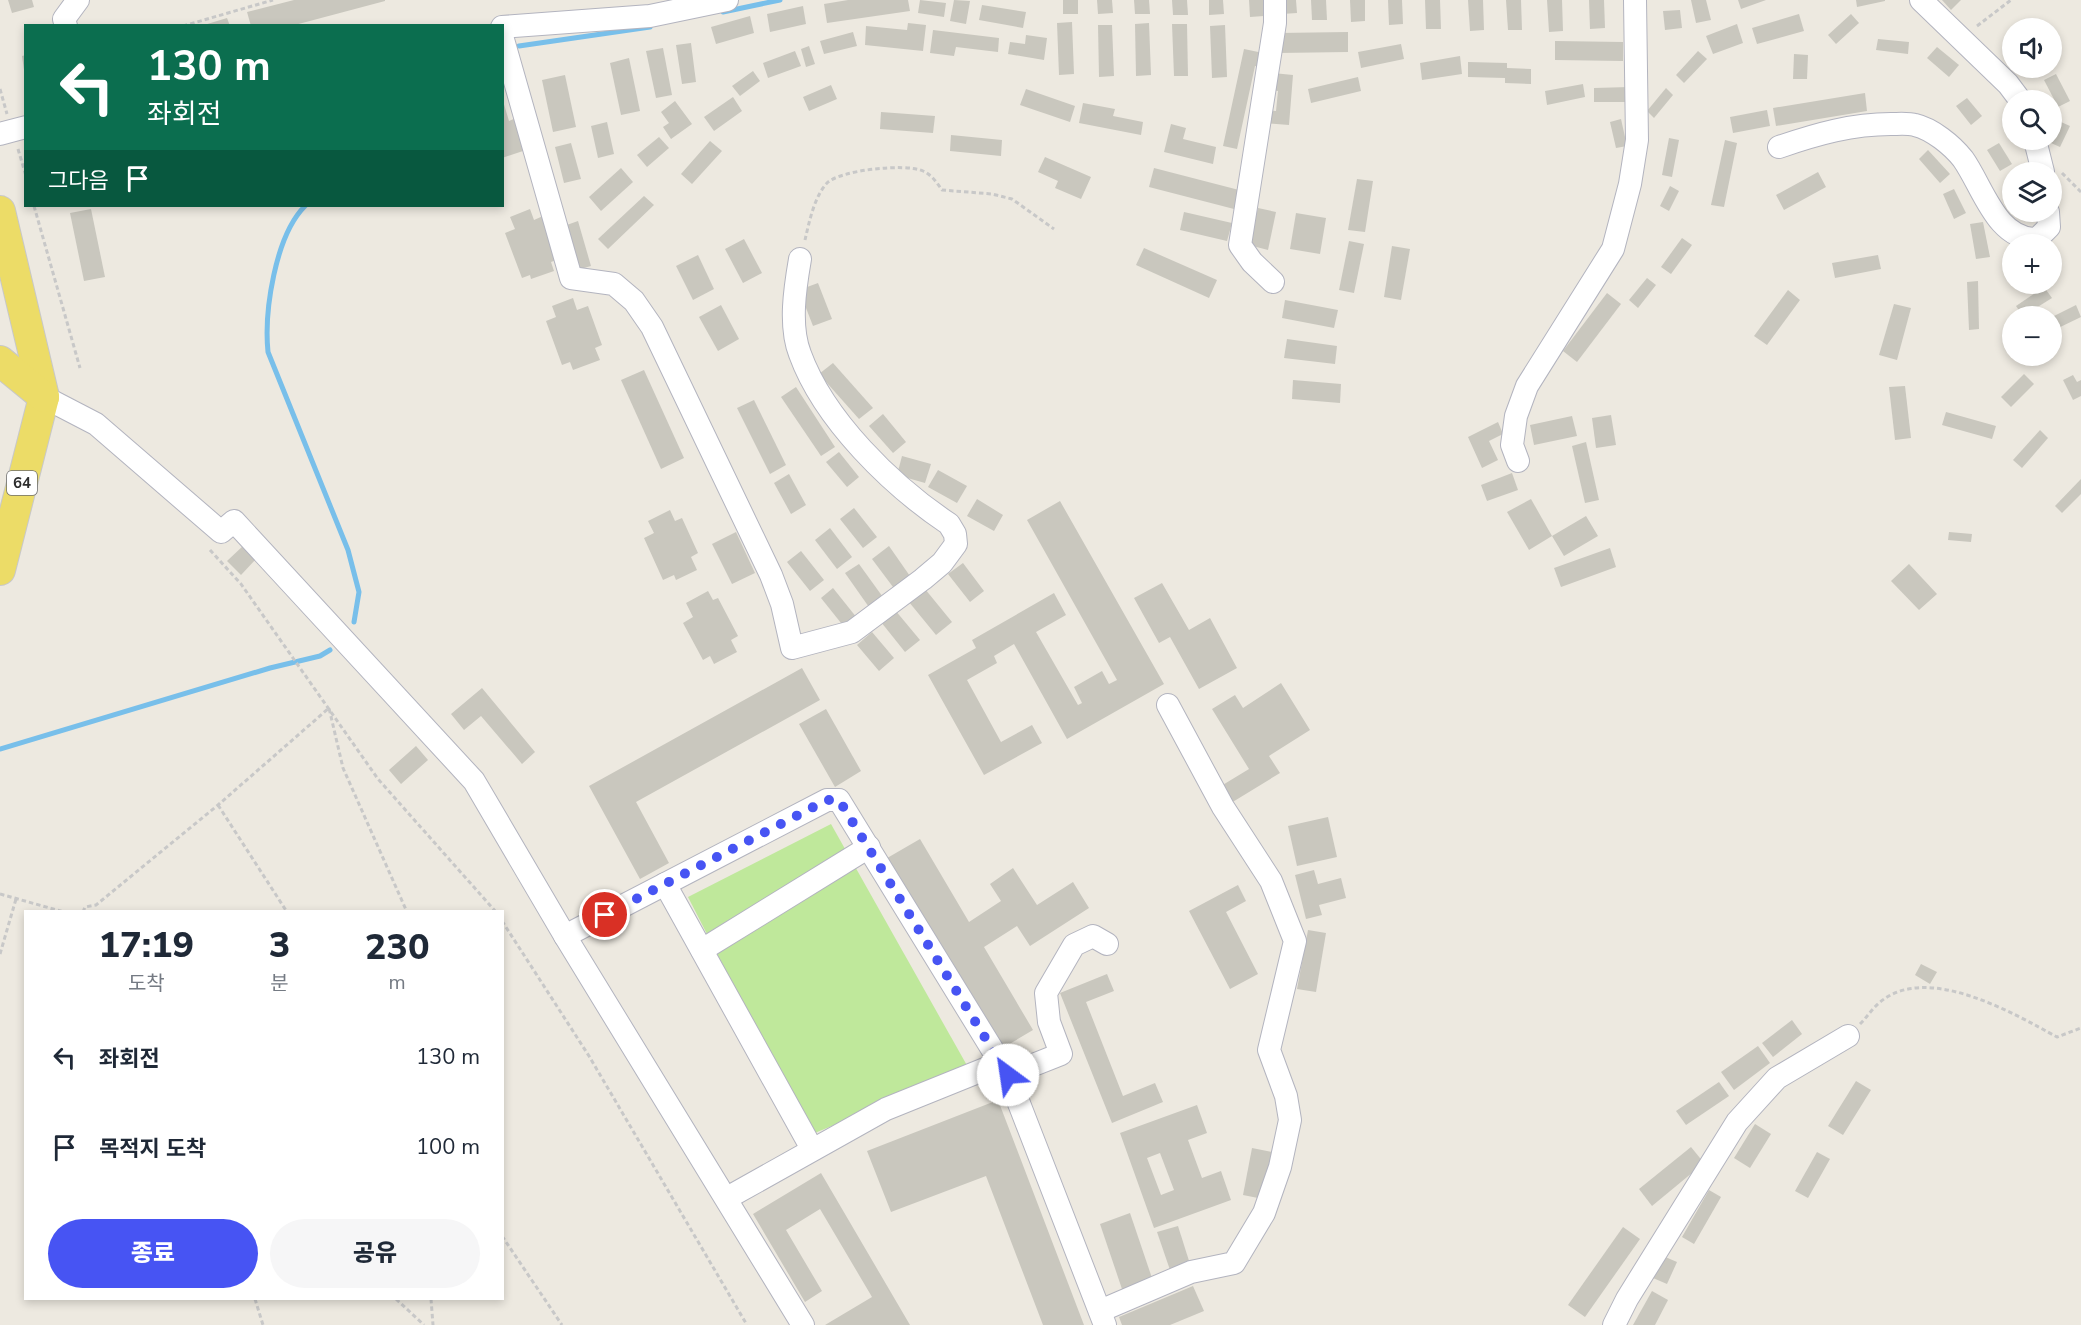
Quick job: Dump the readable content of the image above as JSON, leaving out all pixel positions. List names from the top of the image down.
{
  "streets": {
    "main road": ["64"]
  },
  "page": {
    "map_buttons": ["+", "−"],
    "turn": ["130 m", "좌회전"],
    "then": "그다음",
    "eta": [
      "17:19",
      "도착",
      "3",
      "분",
      "230",
      "m"
    ],
    "list": [
      {
        "name": "좌회전",
        "value": "130 m"
      },
      {
        "name": "목적지 도착",
        "value": "100 m"
      }
    ],
    "buttons": ["종료", "공유"]
  }
}
